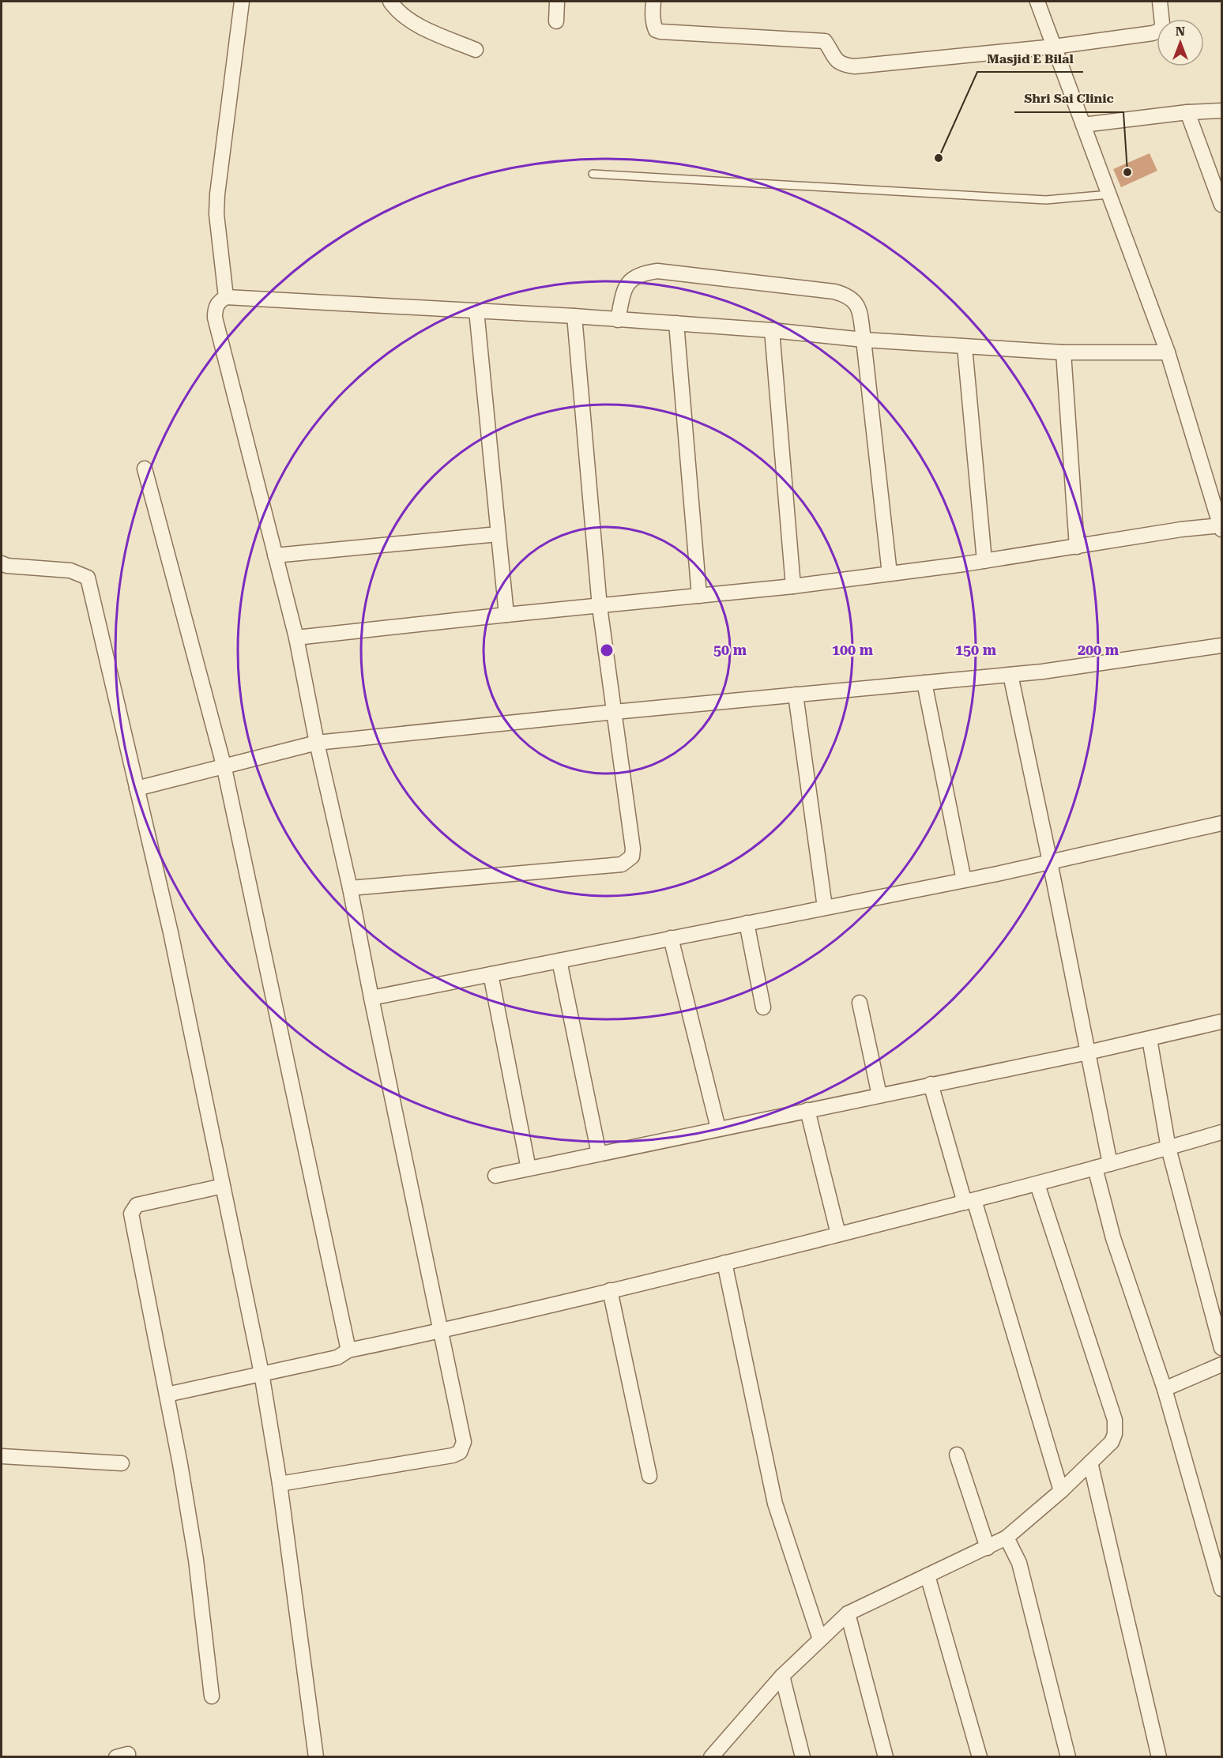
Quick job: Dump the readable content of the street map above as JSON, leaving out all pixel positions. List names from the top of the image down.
{
  "places": ["Masjid E Bilal", "Shri Sai Clinic"],
  "north": "top",
  "rings": [
    "50 m",
    "100 m",
    "150 m",
    "200 m"
  ]
}
